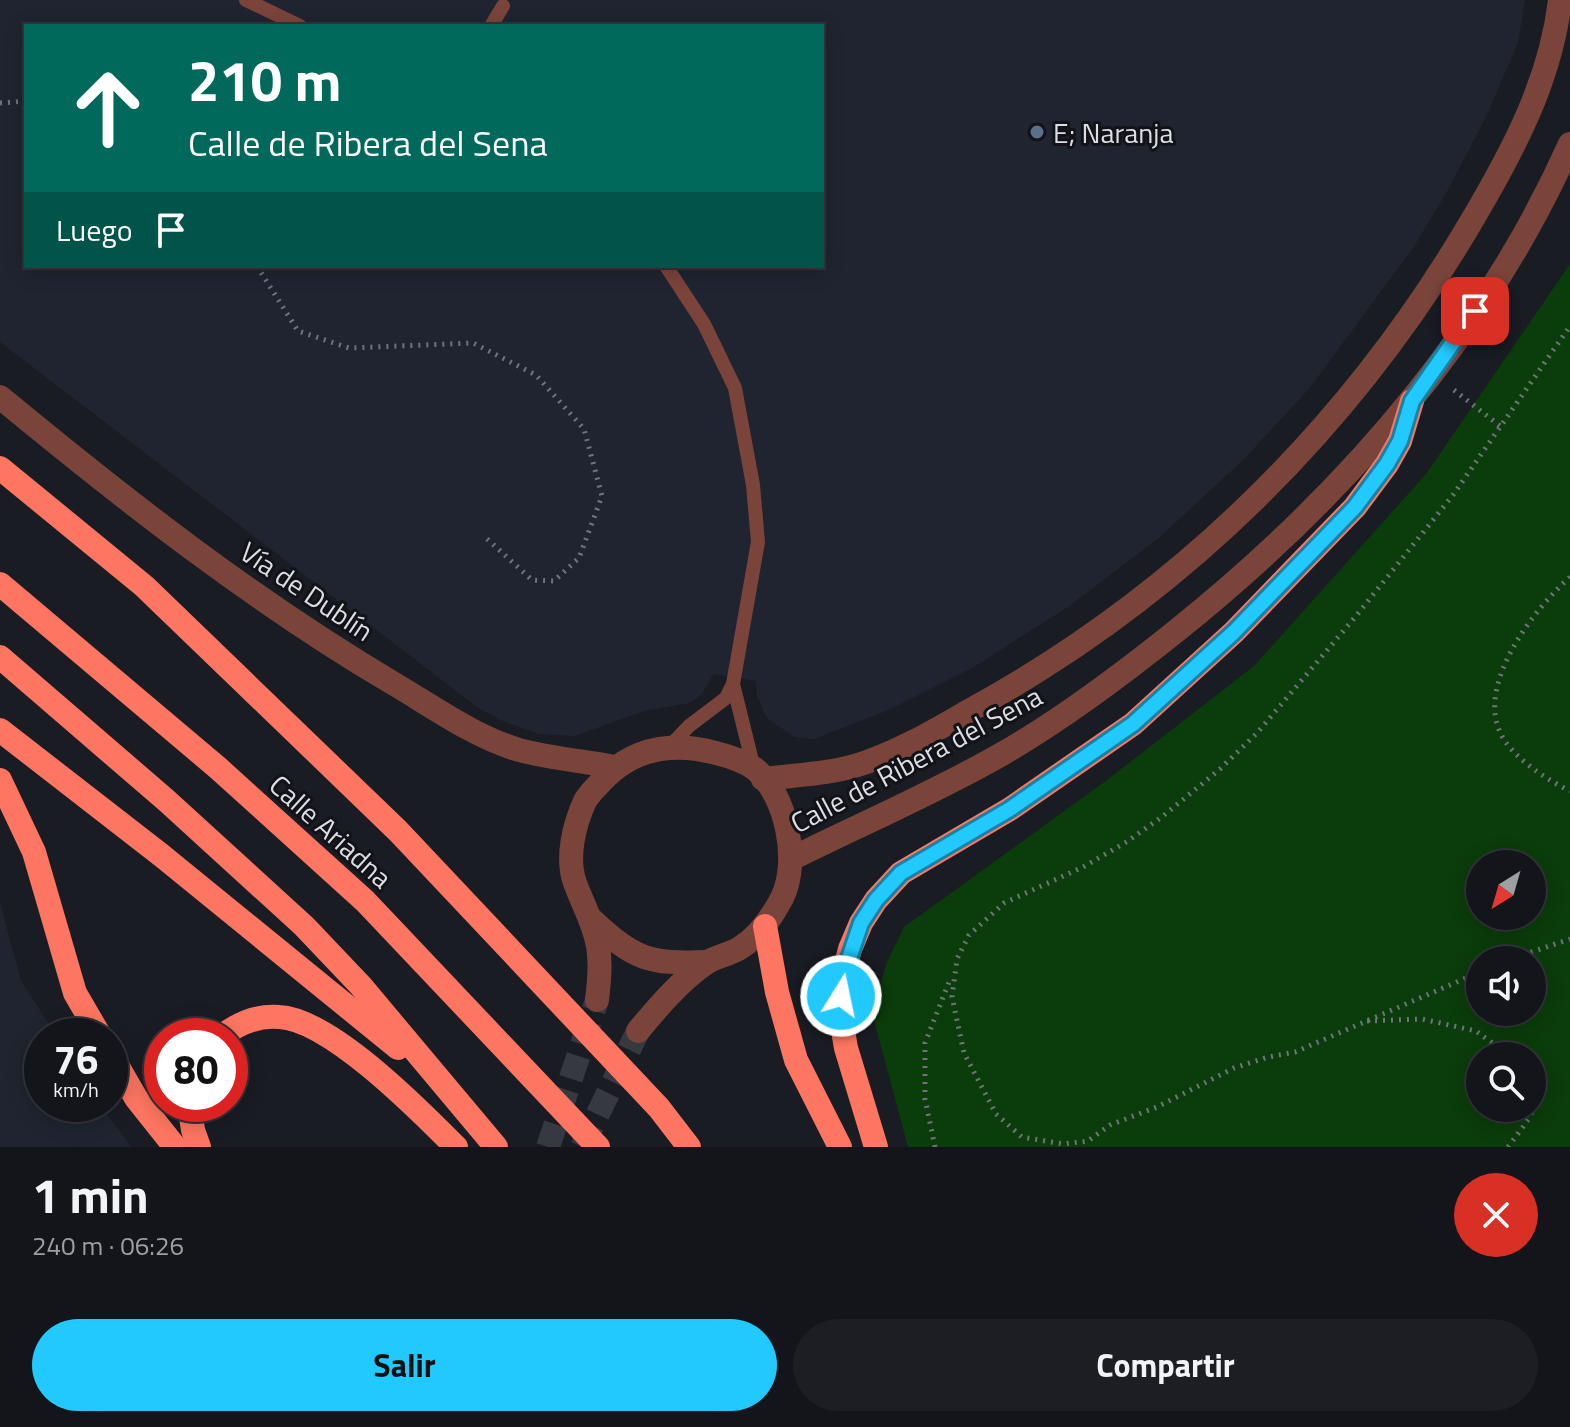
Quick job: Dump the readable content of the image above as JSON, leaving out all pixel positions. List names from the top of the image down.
{
  "streets": {
    "highway": ["Calle Ariadna"],
    "street": ["Vía de Dublín", "Calle de Ribera del Sena"]
  },
  "crossings": [
    ["Vía de Dublín", "Calle de Ribera del Sena"]
  ],
  "places": ["E; Naranja"],
  "north": "bottom left",
  "page": {
    "turn": ["210 m", "Calle de Ribera del Sena"],
    "then": "Luego",
    "speed": "76 km/h",
    "limit": "80",
    "heading": ["1 min", "240 m · 06:26"],
    "buttons": ["Salir", "Compartir"]
  }
}
